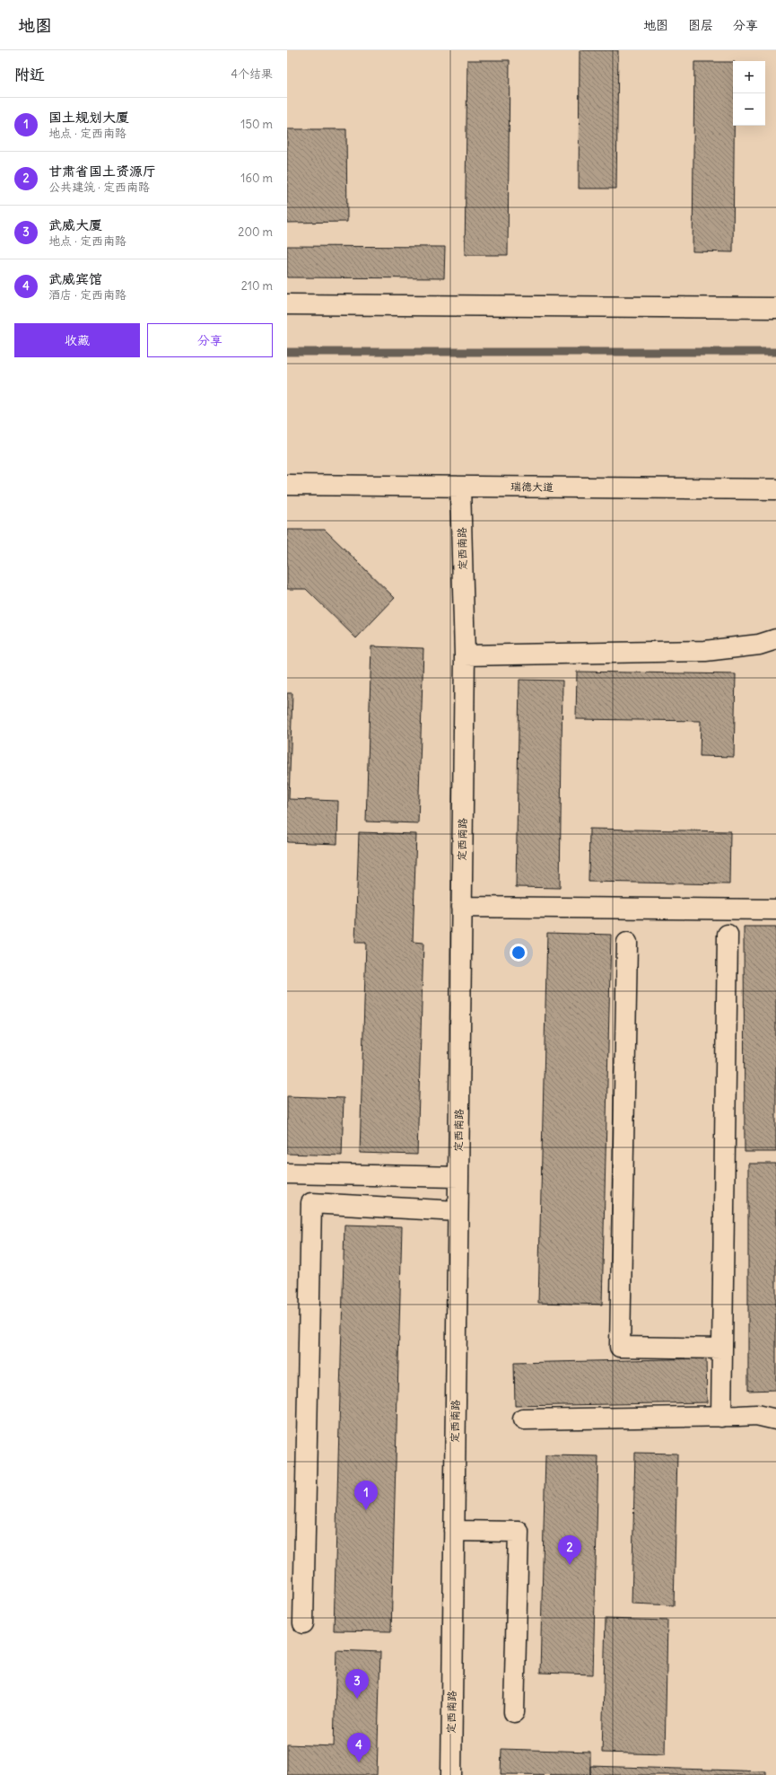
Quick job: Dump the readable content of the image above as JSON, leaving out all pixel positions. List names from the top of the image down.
{
  "streets": {
    "street": ["瑞德大道", "定西南路"]
  },
  "crossings": [
    ["瑞德大道", "定西南路"]
  ],
  "page": {
    "header": "地图",
    "nav": ["地图", "图层", "分享"],
    "heading": ["附近", "4个结果"],
    "map_buttons": ["+", "−"],
    "list": [
      {
        "mark": "1",
        "name": "国土规划大厦",
        "note": "地点 · 定西南路",
        "value": "150 m"
      },
      {
        "mark": "2",
        "name": "甘肃省国土资源厅",
        "note": "公共建筑 · 定西南路",
        "value": "160 m"
      },
      {
        "mark": "3",
        "name": "武威大厦",
        "note": "地点 · 定西南路",
        "value": "200 m"
      },
      {
        "mark": "4",
        "name": "武威宾馆",
        "note": "酒店 · 定西南路",
        "value": "210 m"
      }
    ],
    "buttons": ["收藏", "分享"],
    "pins": [
      "1",
      "2",
      "3",
      "4"
    ]
  }
}
